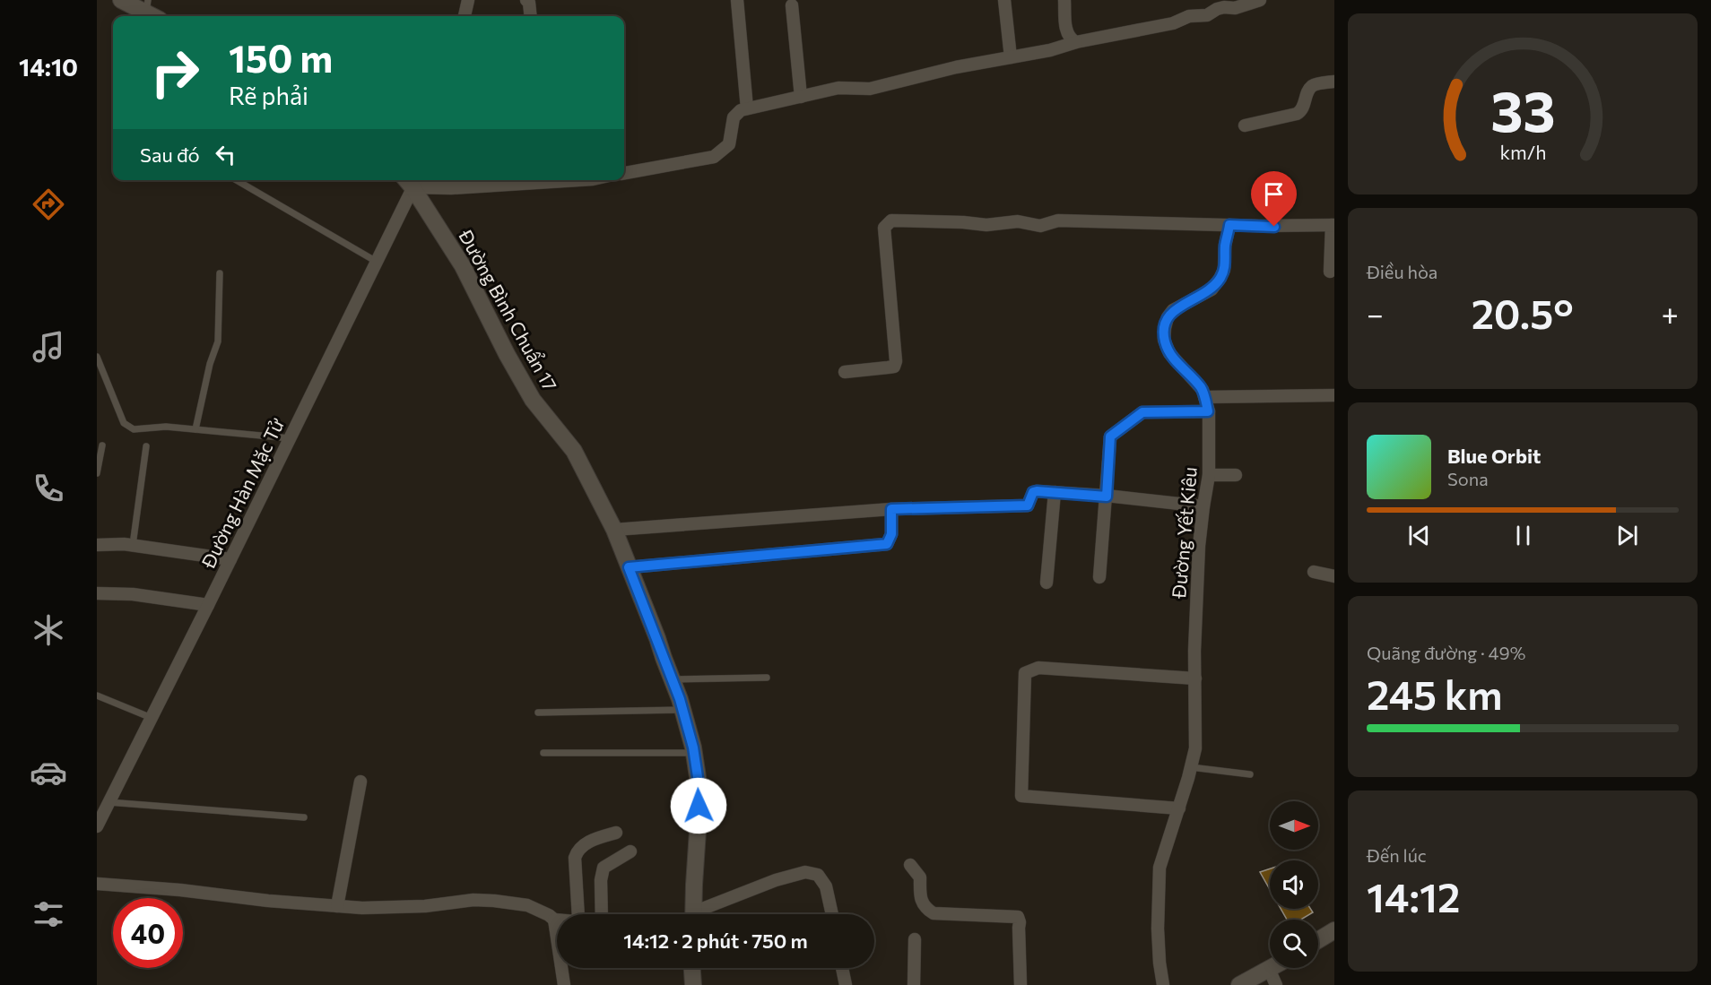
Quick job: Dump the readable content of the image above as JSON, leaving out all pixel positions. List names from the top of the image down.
{
  "streets": {
    "street": ["Đường Bình Chuẩn 17", "Đường Hàn Mặc Tử", "Đường Yết Kiêu"]
  },
  "crossings": [
    ["Đường Bình Chuẩn 17", "Đường Hàn Mặc Tử"]
  ],
  "north": "right",
  "page": {
    "tabs": "14:10",
    "turn": ["150 m", "Rẽ phải"],
    "then": "Sau đó",
    "tile": [
      "Điều hòa",
      ["Quãng đường · 49%", "245 km"],
      ["Đến lúc", "14:12"]
    ],
    "heat": ["−", "20.5°", "+"],
    "song": ["Blue Orbit", "Sona"],
    "limit": "40",
    "trip": "14:12 · 2 phút · 750 m",
    "gauge": ["33", "km/h"]
  }
}
